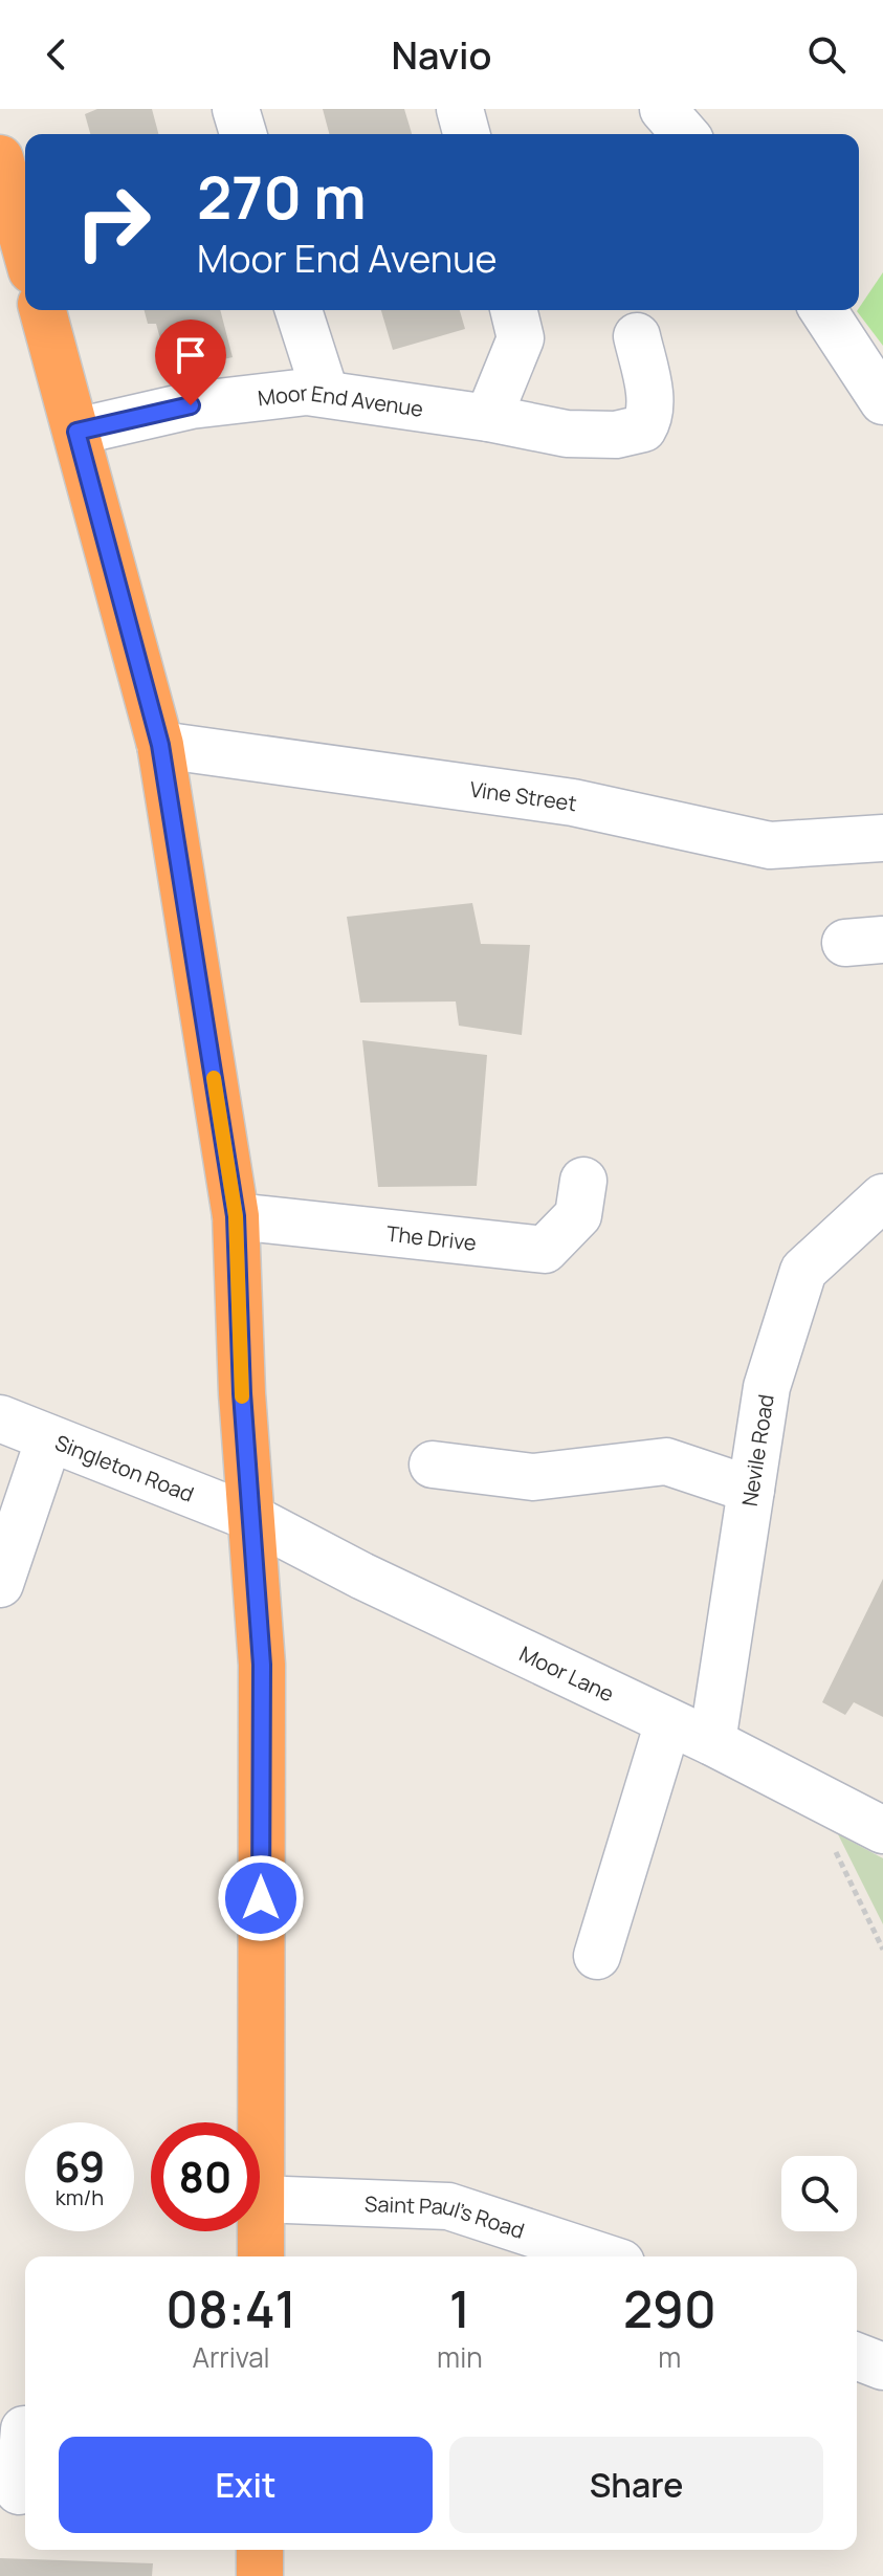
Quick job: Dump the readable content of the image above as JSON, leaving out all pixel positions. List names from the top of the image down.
{
  "streets": {
    "street": [
      "Moor End Avenue",
      "Vine Street",
      "The Drive",
      "Nevile Road",
      "Singleton Road",
      "Moor Lane",
      "Saint Paul's Road"
    ]
  },
  "crossings": [
    ["Nevile Road", "Moor Lane"],
    ["Singleton Road", "Moor Lane"]
  ],
  "page": {
    "header": "Navio",
    "turn": ["270 m", "Moor End Avenue"],
    "speed": "69 km/h",
    "limit": "80",
    "eta": [
      "08:41",
      "Arrival",
      "1",
      "min",
      "290",
      "m"
    ],
    "buttons": ["Exit", "Share"]
  }
}
